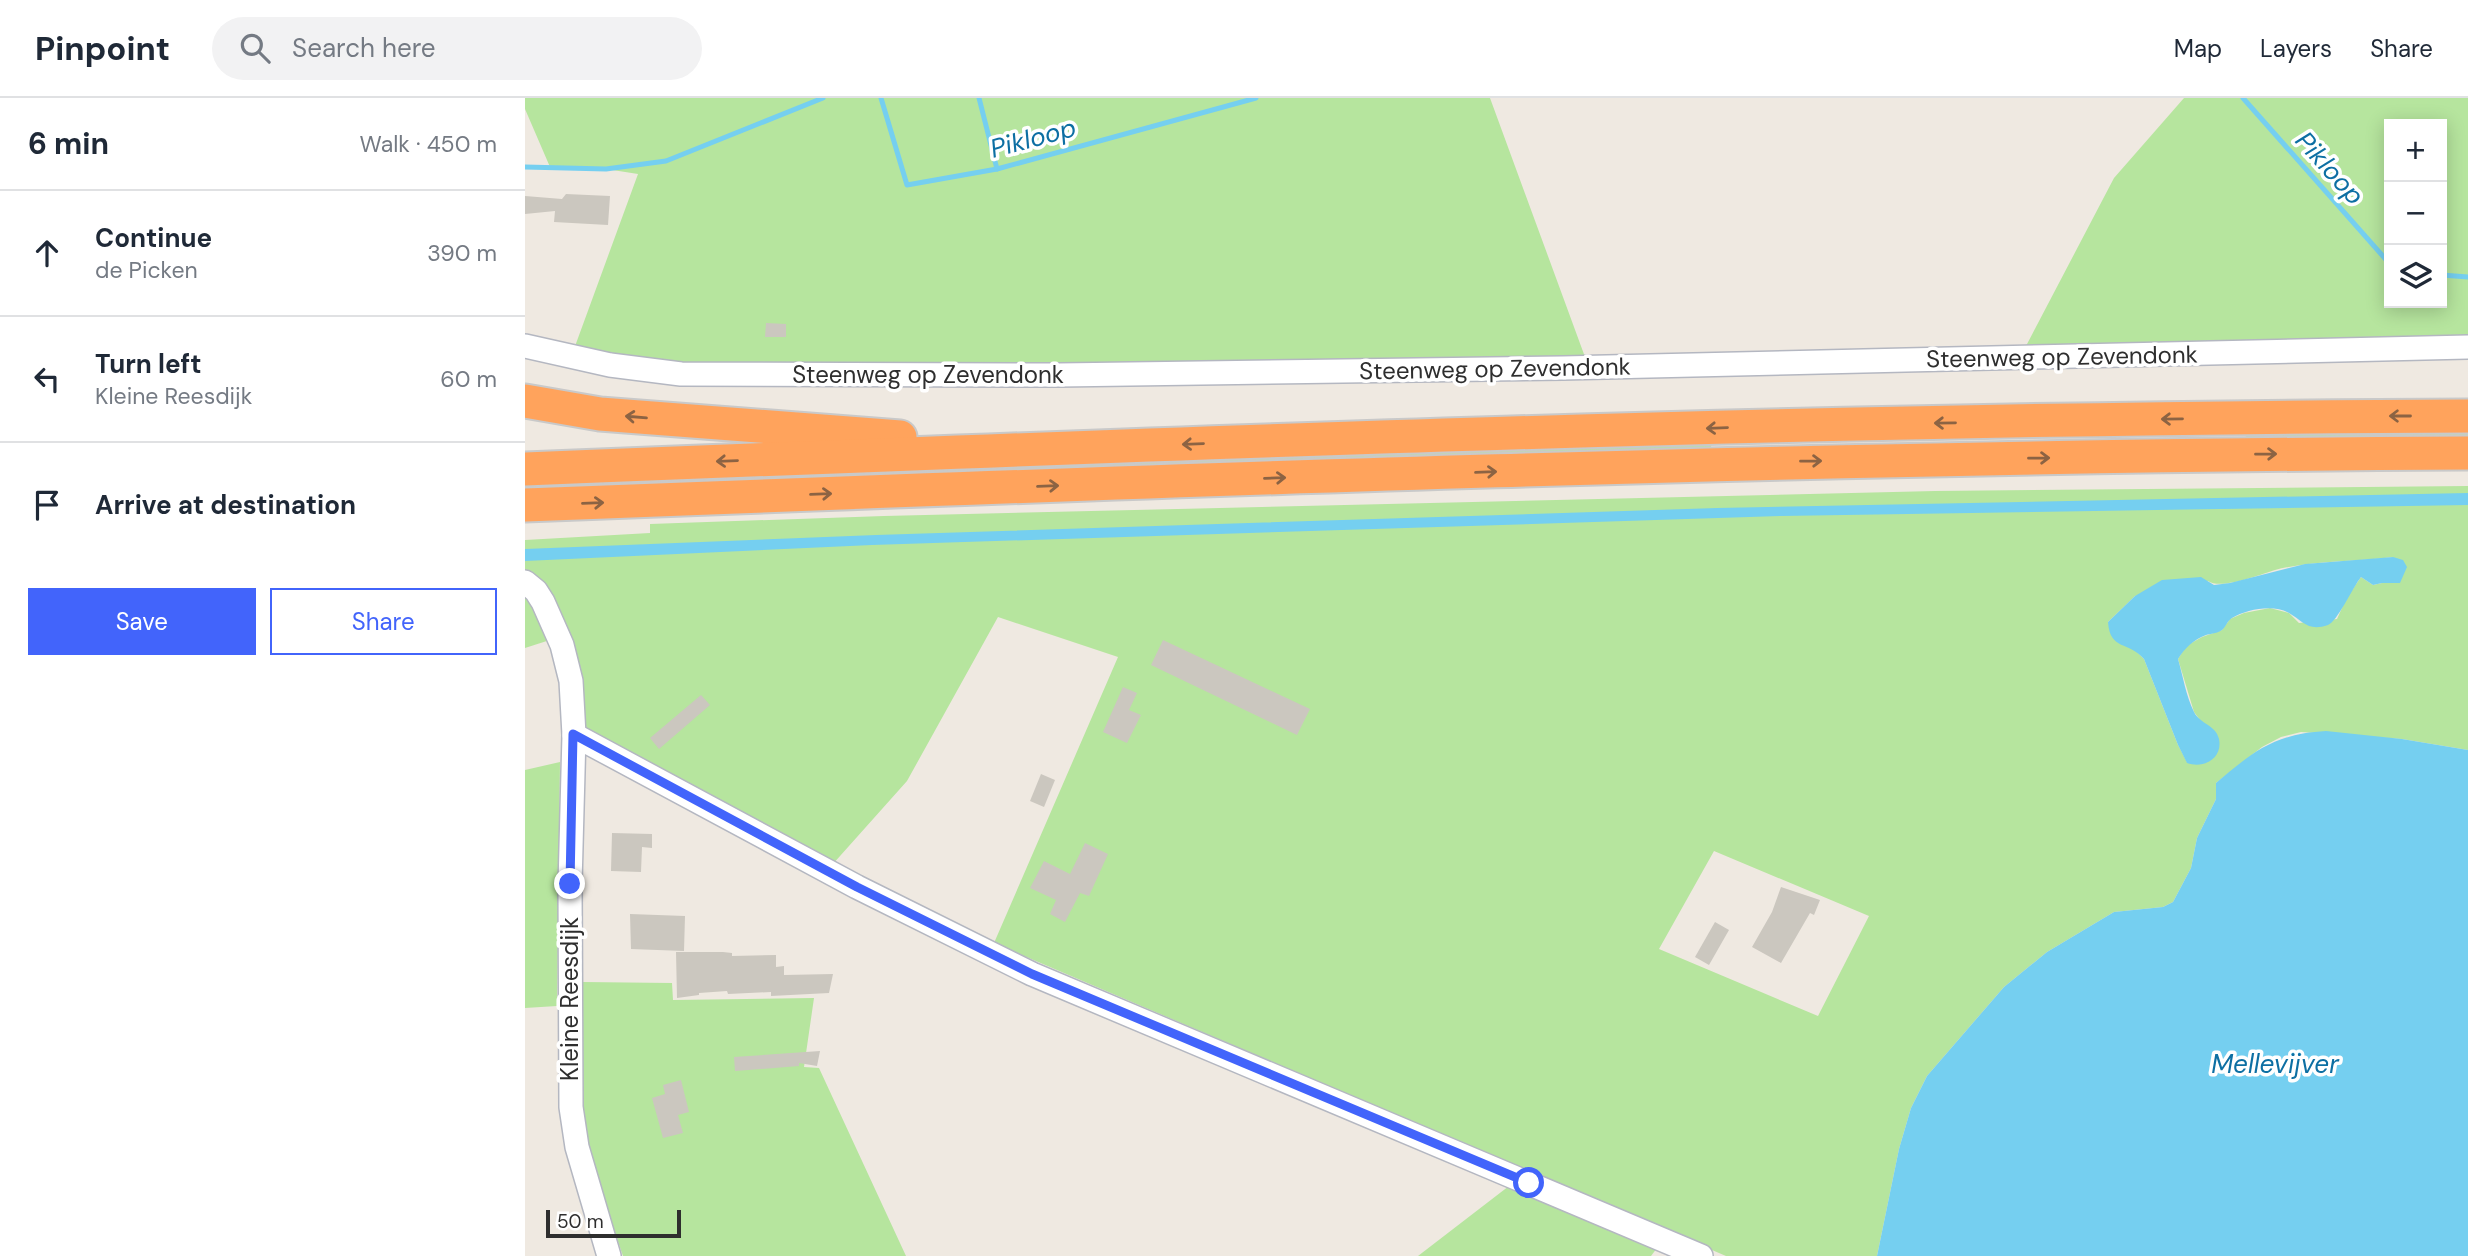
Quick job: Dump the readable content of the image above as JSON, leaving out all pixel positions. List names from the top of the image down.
{
  "streets": {
    "street": ["Steenweg op Zevendonk", "Kleine Reesdijk"]
  },
  "water": ["Pikloop", "Mellevijver"],
  "scale_bar": "50 m",
  "page": {
    "header": "Pinpoint",
    "search": "Search here",
    "nav": ["Map", "Layers", "Share"],
    "heading": ["6 min", "Walk · 450 m"],
    "map_buttons": ["+", "−"],
    "list": [
      ["Continue", "de Picken", "390 m"],
      ["Turn left", "Kleine Reesdijk", "60 m"],
      "Arrive at destination"
    ],
    "buttons": ["Save", "Share"],
    "scale": "50 m"
  }
}
